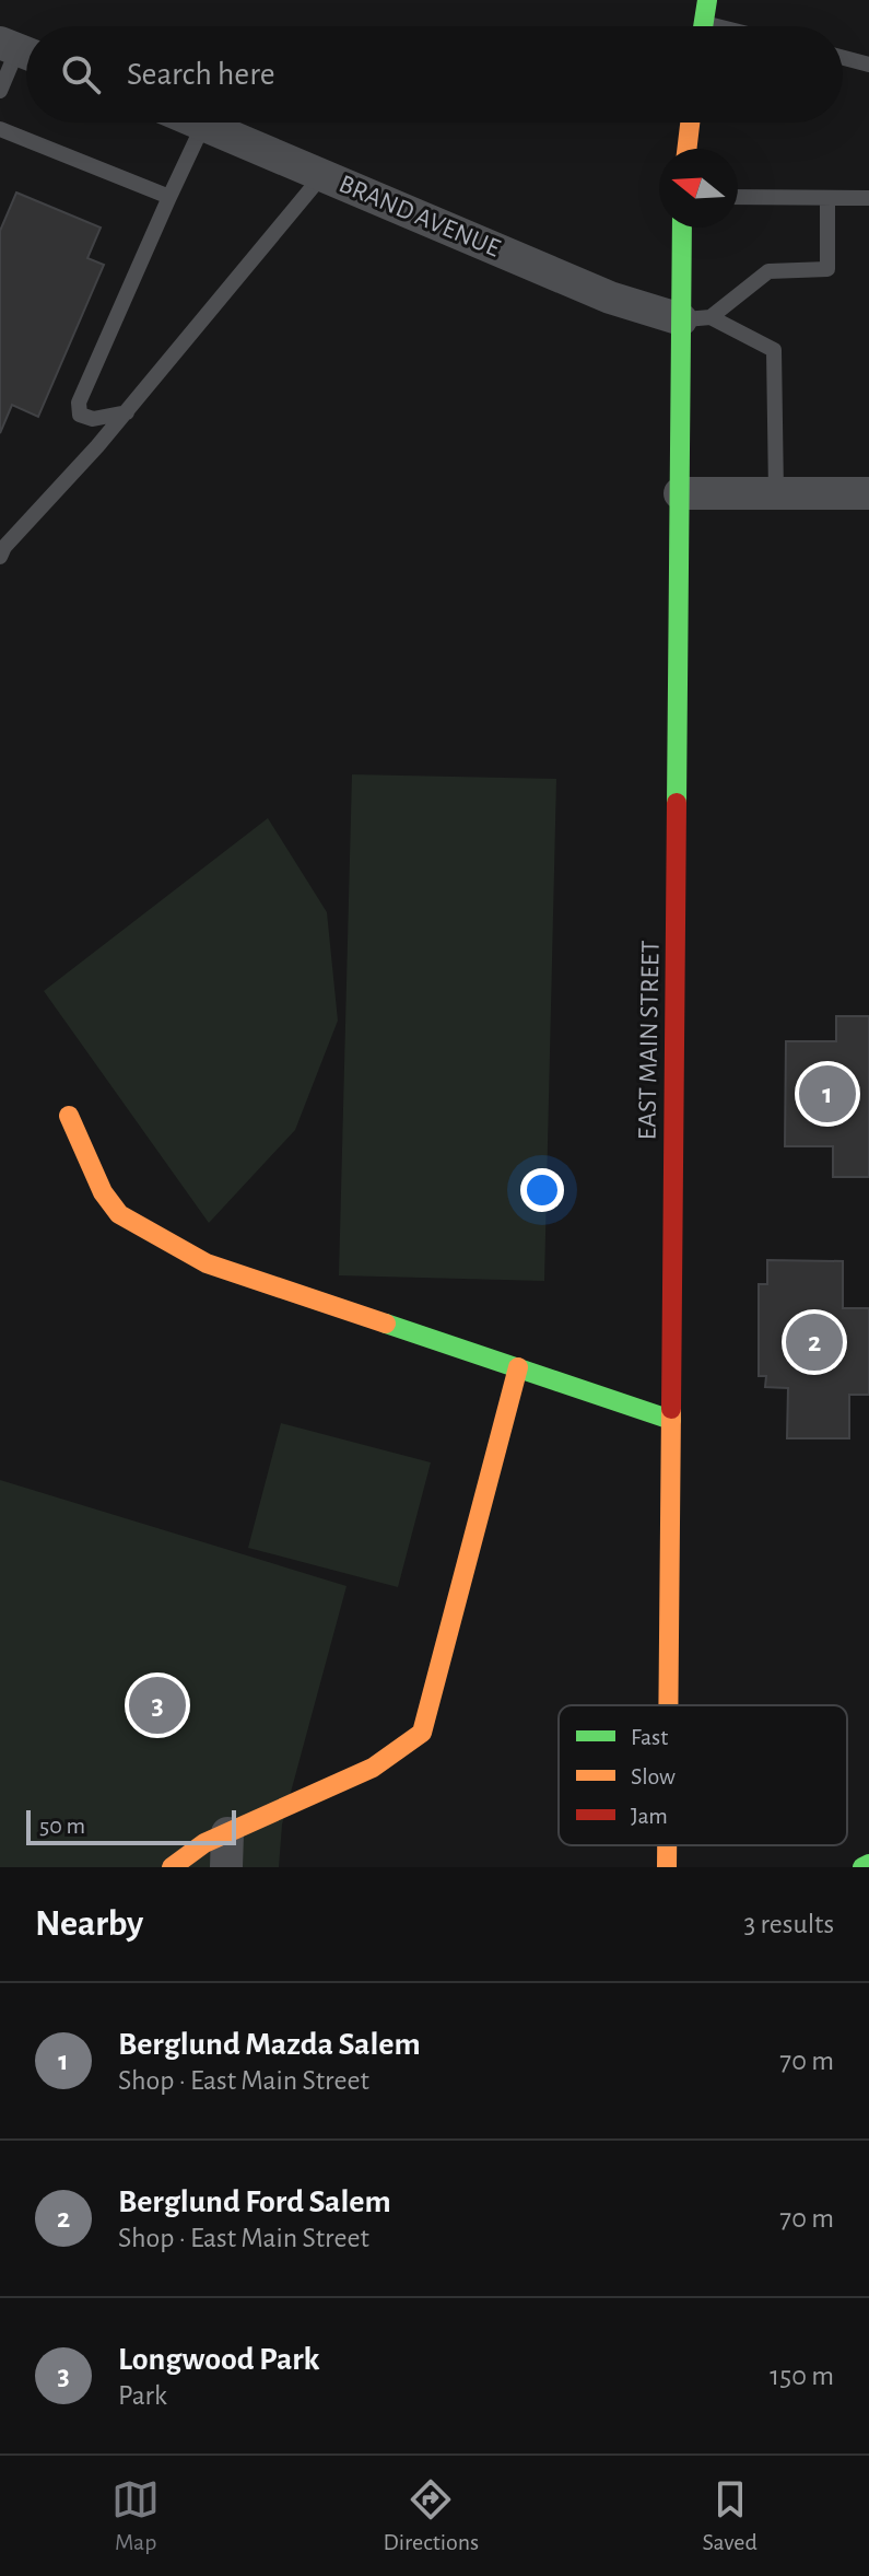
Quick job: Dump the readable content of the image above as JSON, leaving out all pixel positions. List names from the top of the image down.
{
  "streets": {
    "main road": ["EAST MAIN STREET"],
    "street": ["BRAND AVENUE"]
  },
  "crossings": [
    ["BRAND AVENUE", "EAST MAIN STREET"]
  ],
  "legend": ["Fast", "Slow", "Jam"],
  "scale_bar": "50 m",
  "north": "left",
  "page": {
    "search": "Search here",
    "pins": ["1", "2", "3"],
    "scale": "50 m",
    "heading": ["Nearby", "3 results"],
    "list": [
      {
        "mark": "1",
        "name": "Berglund Mazda Salem",
        "note": "Shop · East Main Street",
        "value": "70 m"
      },
      {
        "mark": "2",
        "name": "Berglund Ford Salem",
        "note": "Shop · East Main Street",
        "value": "70 m"
      },
      {
        "mark": "3",
        "name": "Longwood Park",
        "note": "Park",
        "value": "150 m"
      }
    ],
    "nav": ["Map", "Directions", "Saved"]
  }
}
